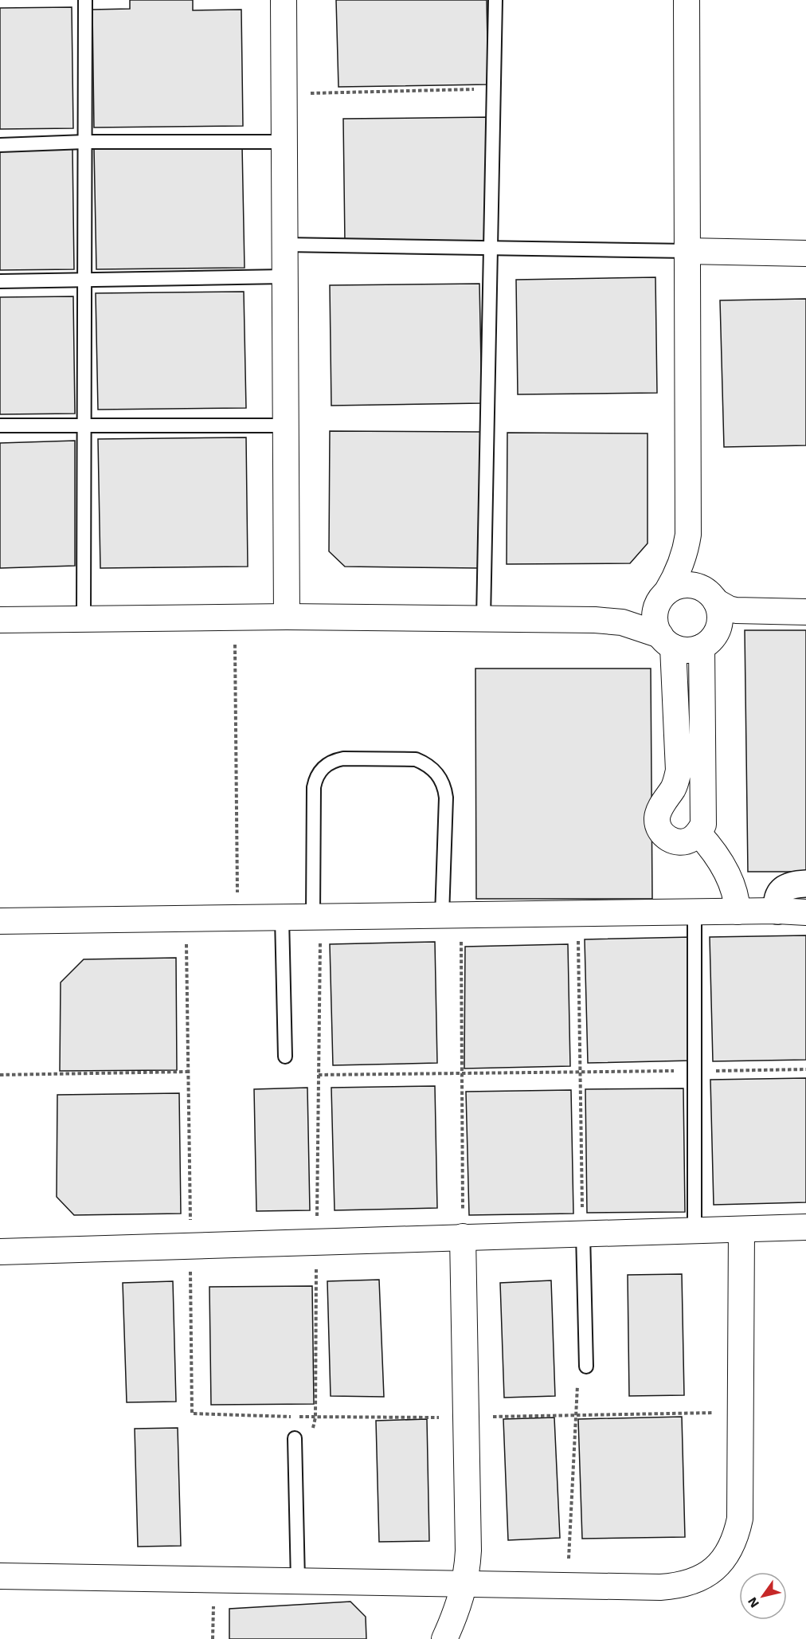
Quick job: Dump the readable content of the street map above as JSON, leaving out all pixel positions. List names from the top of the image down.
{
  "north": "bottom left"
}
